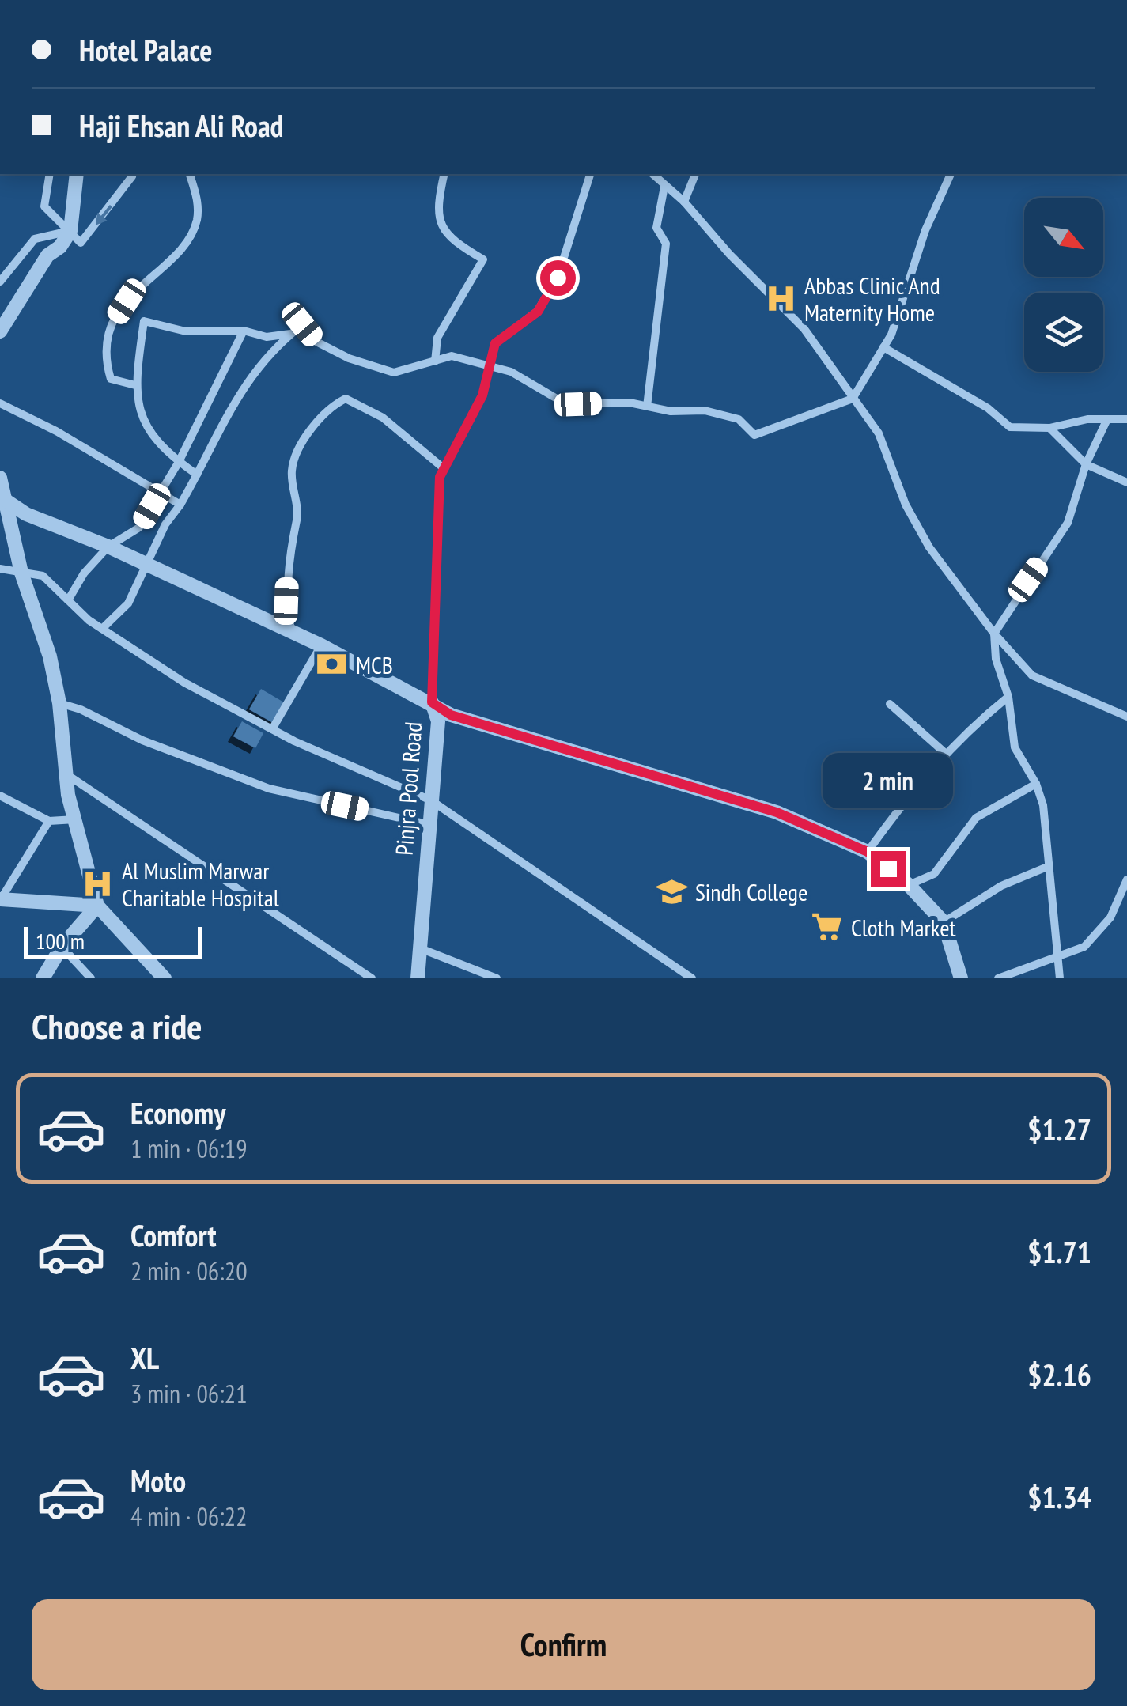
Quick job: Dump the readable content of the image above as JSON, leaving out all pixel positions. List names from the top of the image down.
{
  "streets": {
    "street": ["Pinjra Pool Road"]
  },
  "places": {
    "hospital": ["Abbas Clinic And Maternity Home", "Al Muslim Marwar Charitable Hospital"],
    "bank": ["MCB"],
    "school or university": ["Sindh College"],
    "supermarket": ["Cloth Market"]
  },
  "scale_bar": "100 m",
  "north": "bottom right",
  "page": {
    "banner": ["Hotel Palace", "Haji Ehsan Ali Road"],
    "bubble": "2 min",
    "scale": "100 m",
    "heading": "Choose a ride",
    "list": [
      {
        "name": "Economy",
        "note": "1 min · 06:19",
        "value": "$1.27"
      },
      {
        "name": "Comfort",
        "note": "2 min · 06:20",
        "value": "$1.71"
      },
      {
        "name": "XL",
        "note": "3 min · 06:21",
        "value": "$2.16"
      },
      {
        "name": "Moto",
        "note": "4 min · 06:22",
        "value": "$1.34"
      }
    ],
    "buttons": "Confirm"
  }
}
